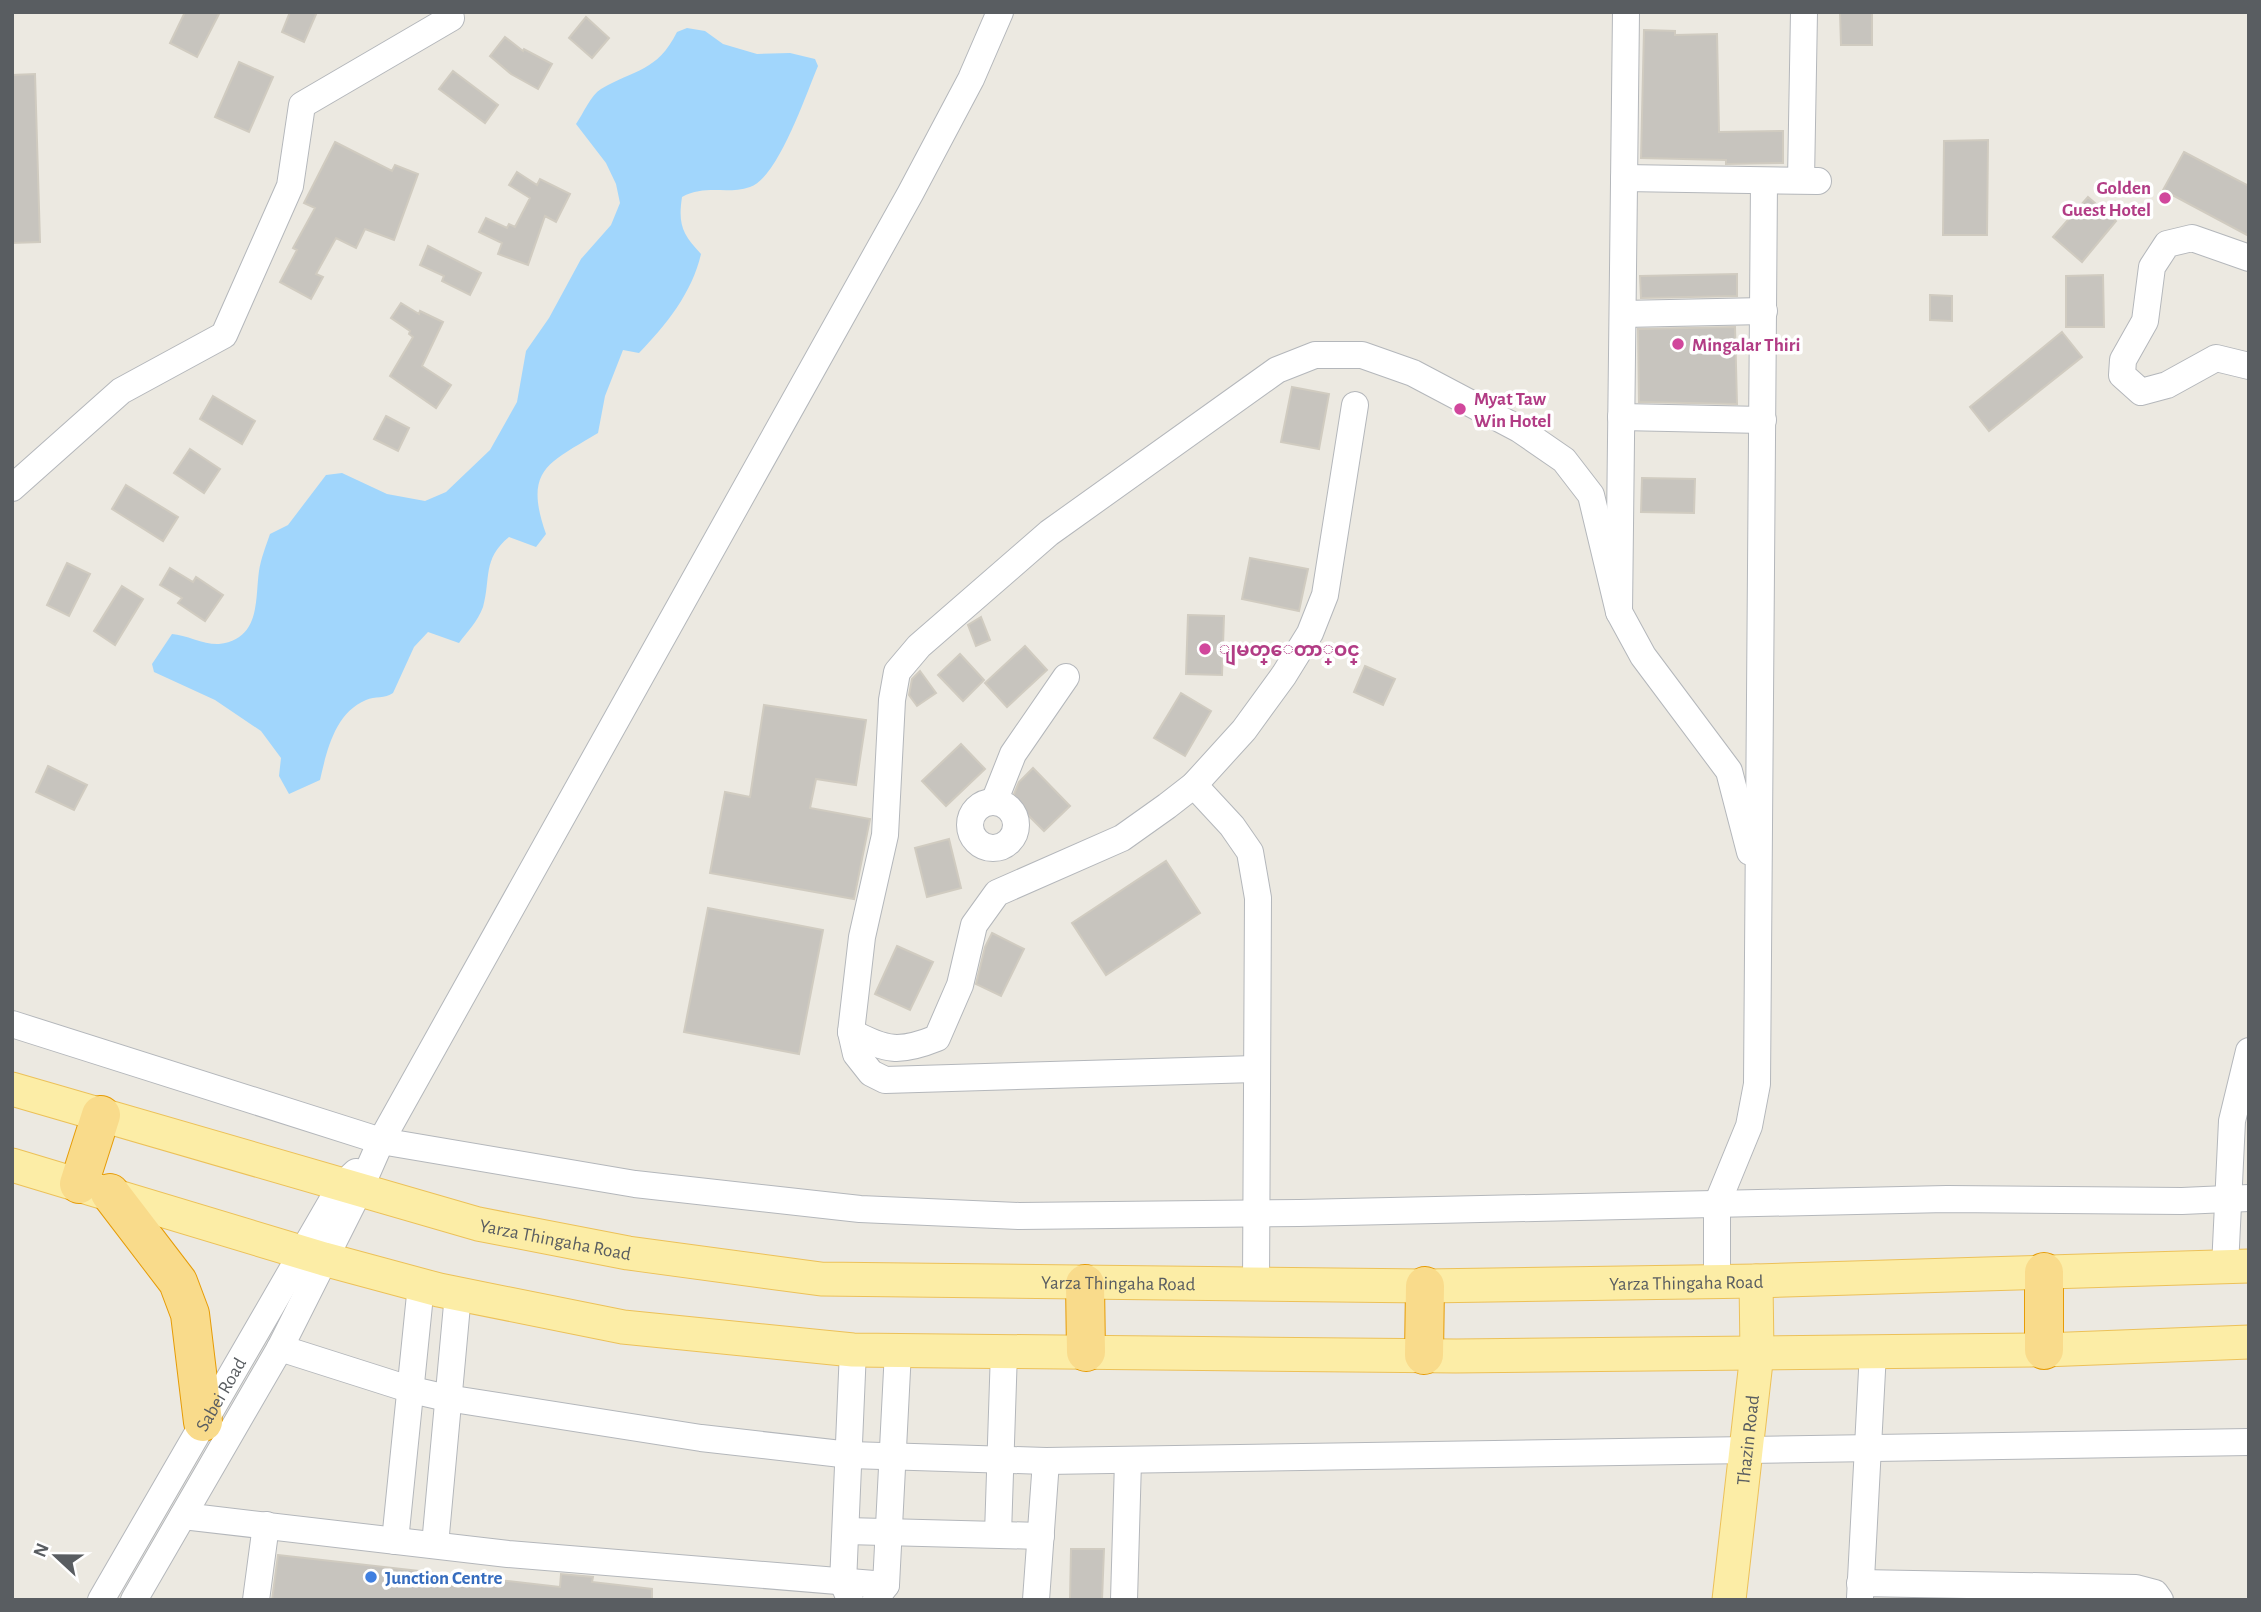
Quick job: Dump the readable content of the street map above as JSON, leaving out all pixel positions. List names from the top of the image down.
{
  "streets": {
    "main road": ["Yarza Thingaha Road", "Thazin Road"],
    "street": ["Sabei Road"]
  },
  "crossings": [
    ["Yarza Thingaha Road", "Sabei Road"],
    ["Yarza Thingaha Road", "Thazin Road"]
  ],
  "places": [
    "Golden Guest Hotel",
    "Mingalar Thiri",
    "Myat Taw Win Hotel",
    "ျမတ္ေတာ္ဝင္",
    "Junction Centre"
  ],
  "north": "left"
}
